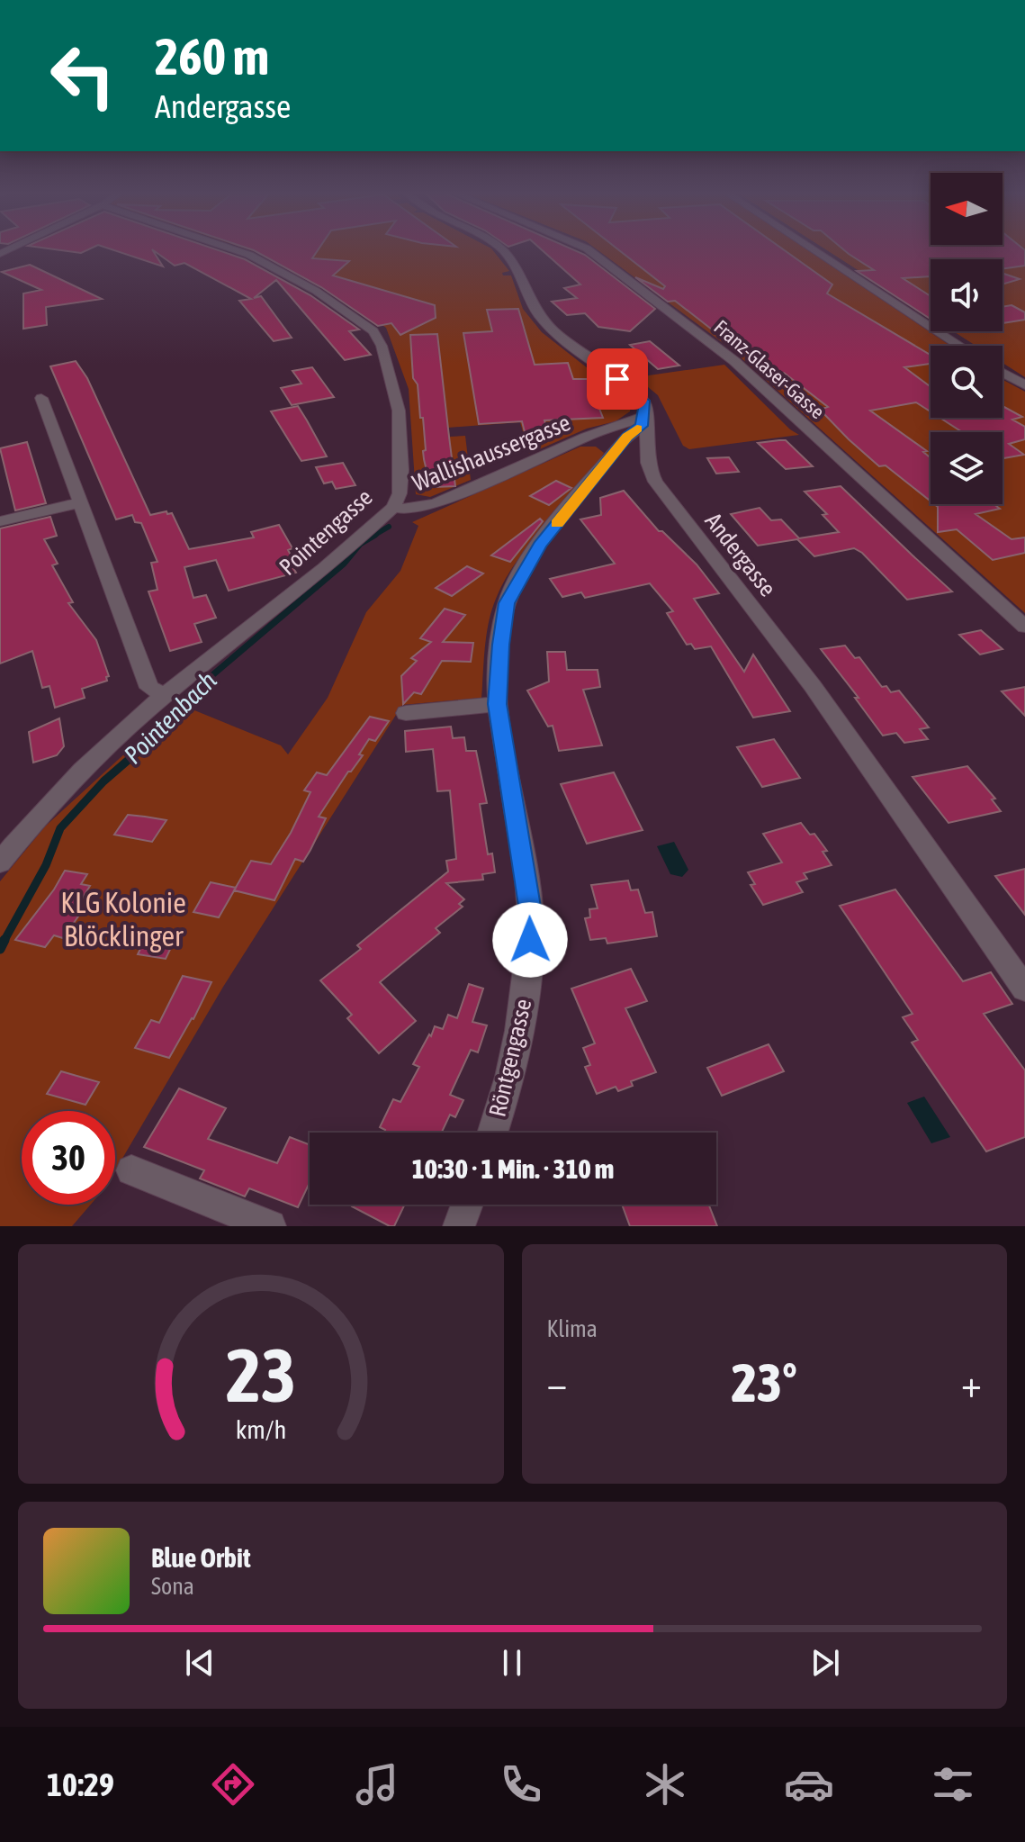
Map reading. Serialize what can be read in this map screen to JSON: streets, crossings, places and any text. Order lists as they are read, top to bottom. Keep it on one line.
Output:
{"streets":{"street":["Franz-Glaser-Gasse","Wallishaussergasse","Pointengasse","Andergasse","Röntgengasse"]},"crossings":[["Wallishaussergasse","Pointengasse"],["Wallishaussergasse","Andergasse"],["Wallishaussergasse","Röntgengasse"],["Andergasse","Röntgengasse"]],"water":["Pointenbach"],"parks":["KLG Kolonie Blöcklinger"],"north":"left","page":{"turn":["260 m","Andergasse"],"limit":"30","trip":"10:30 · 1 Min. · 310 m","tile":"Klima","heat":["−","23°","+"],"song":["Blue Orbit","Sona"],"tabs":"10:29","gauge":["23","km/h"]}}
